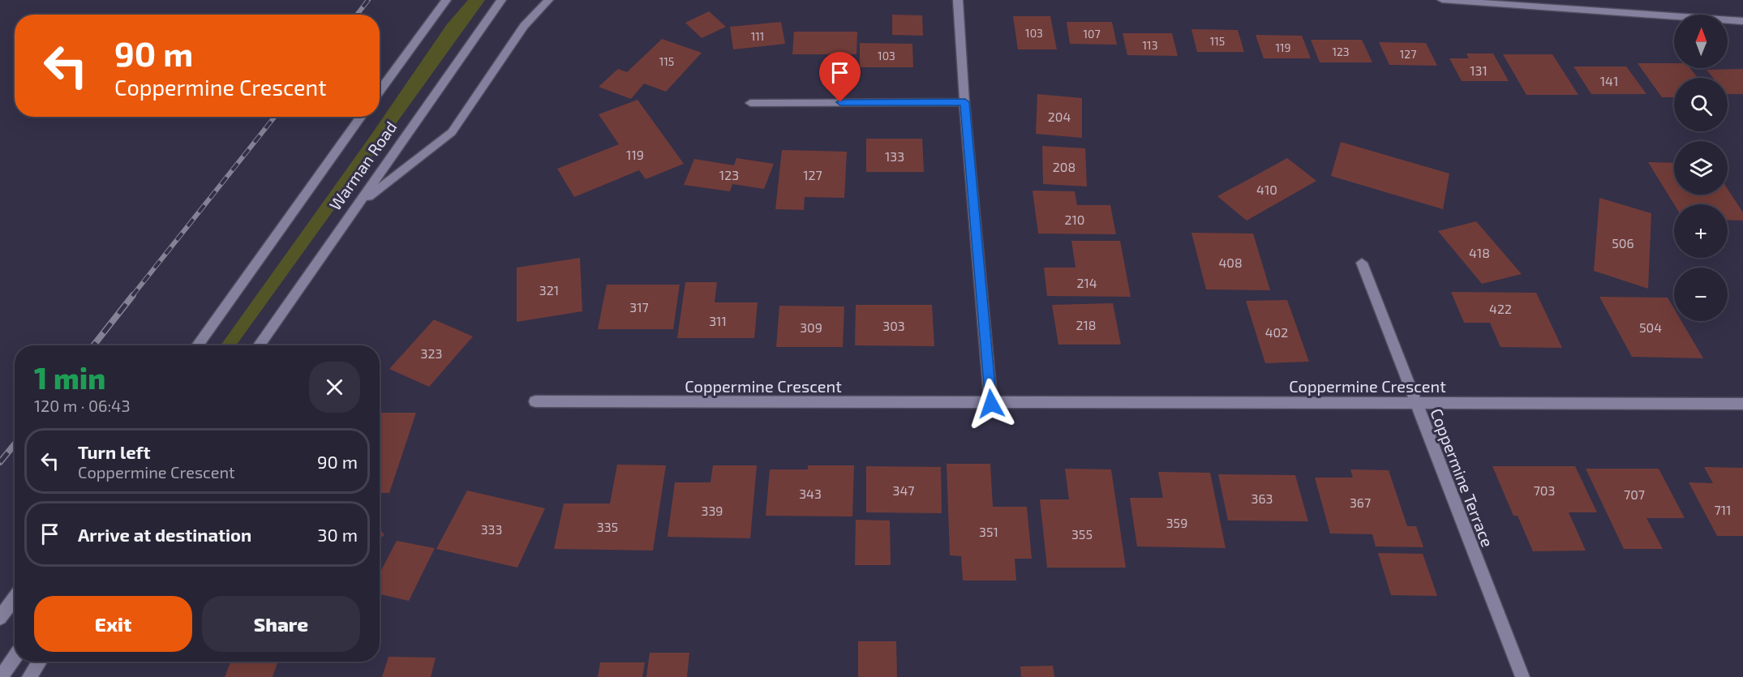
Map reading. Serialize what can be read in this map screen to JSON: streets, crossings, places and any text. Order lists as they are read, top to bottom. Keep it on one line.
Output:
{"streets":{"street":["Warman Road","Coppermine Crescent","Coppermine Terrace"]},"crossings":[["Coppermine Crescent","Coppermine Terrace"]],"house_numbers":["103","107","111","115","113","119","123","127","103","115","131","141","204","119","133","208","123","127","410","210","506","418","408","214","321","317","422","311","218","303","309","504","402","323","347","703","343","707","363","367","711","339","359","335","333","351","355"],"north":"top","page":{"map_buttons":["+","−"],"turn":["90 m","Coppermine Crescent"],"heading":["1 min","120 m · 06:43"],"list":[{"name":"Turn left","note":"Coppermine Crescent","value":"90 m"},{"name":"Arrive at destination","value":"30 m"}],"buttons":["Exit","Share"]}}
